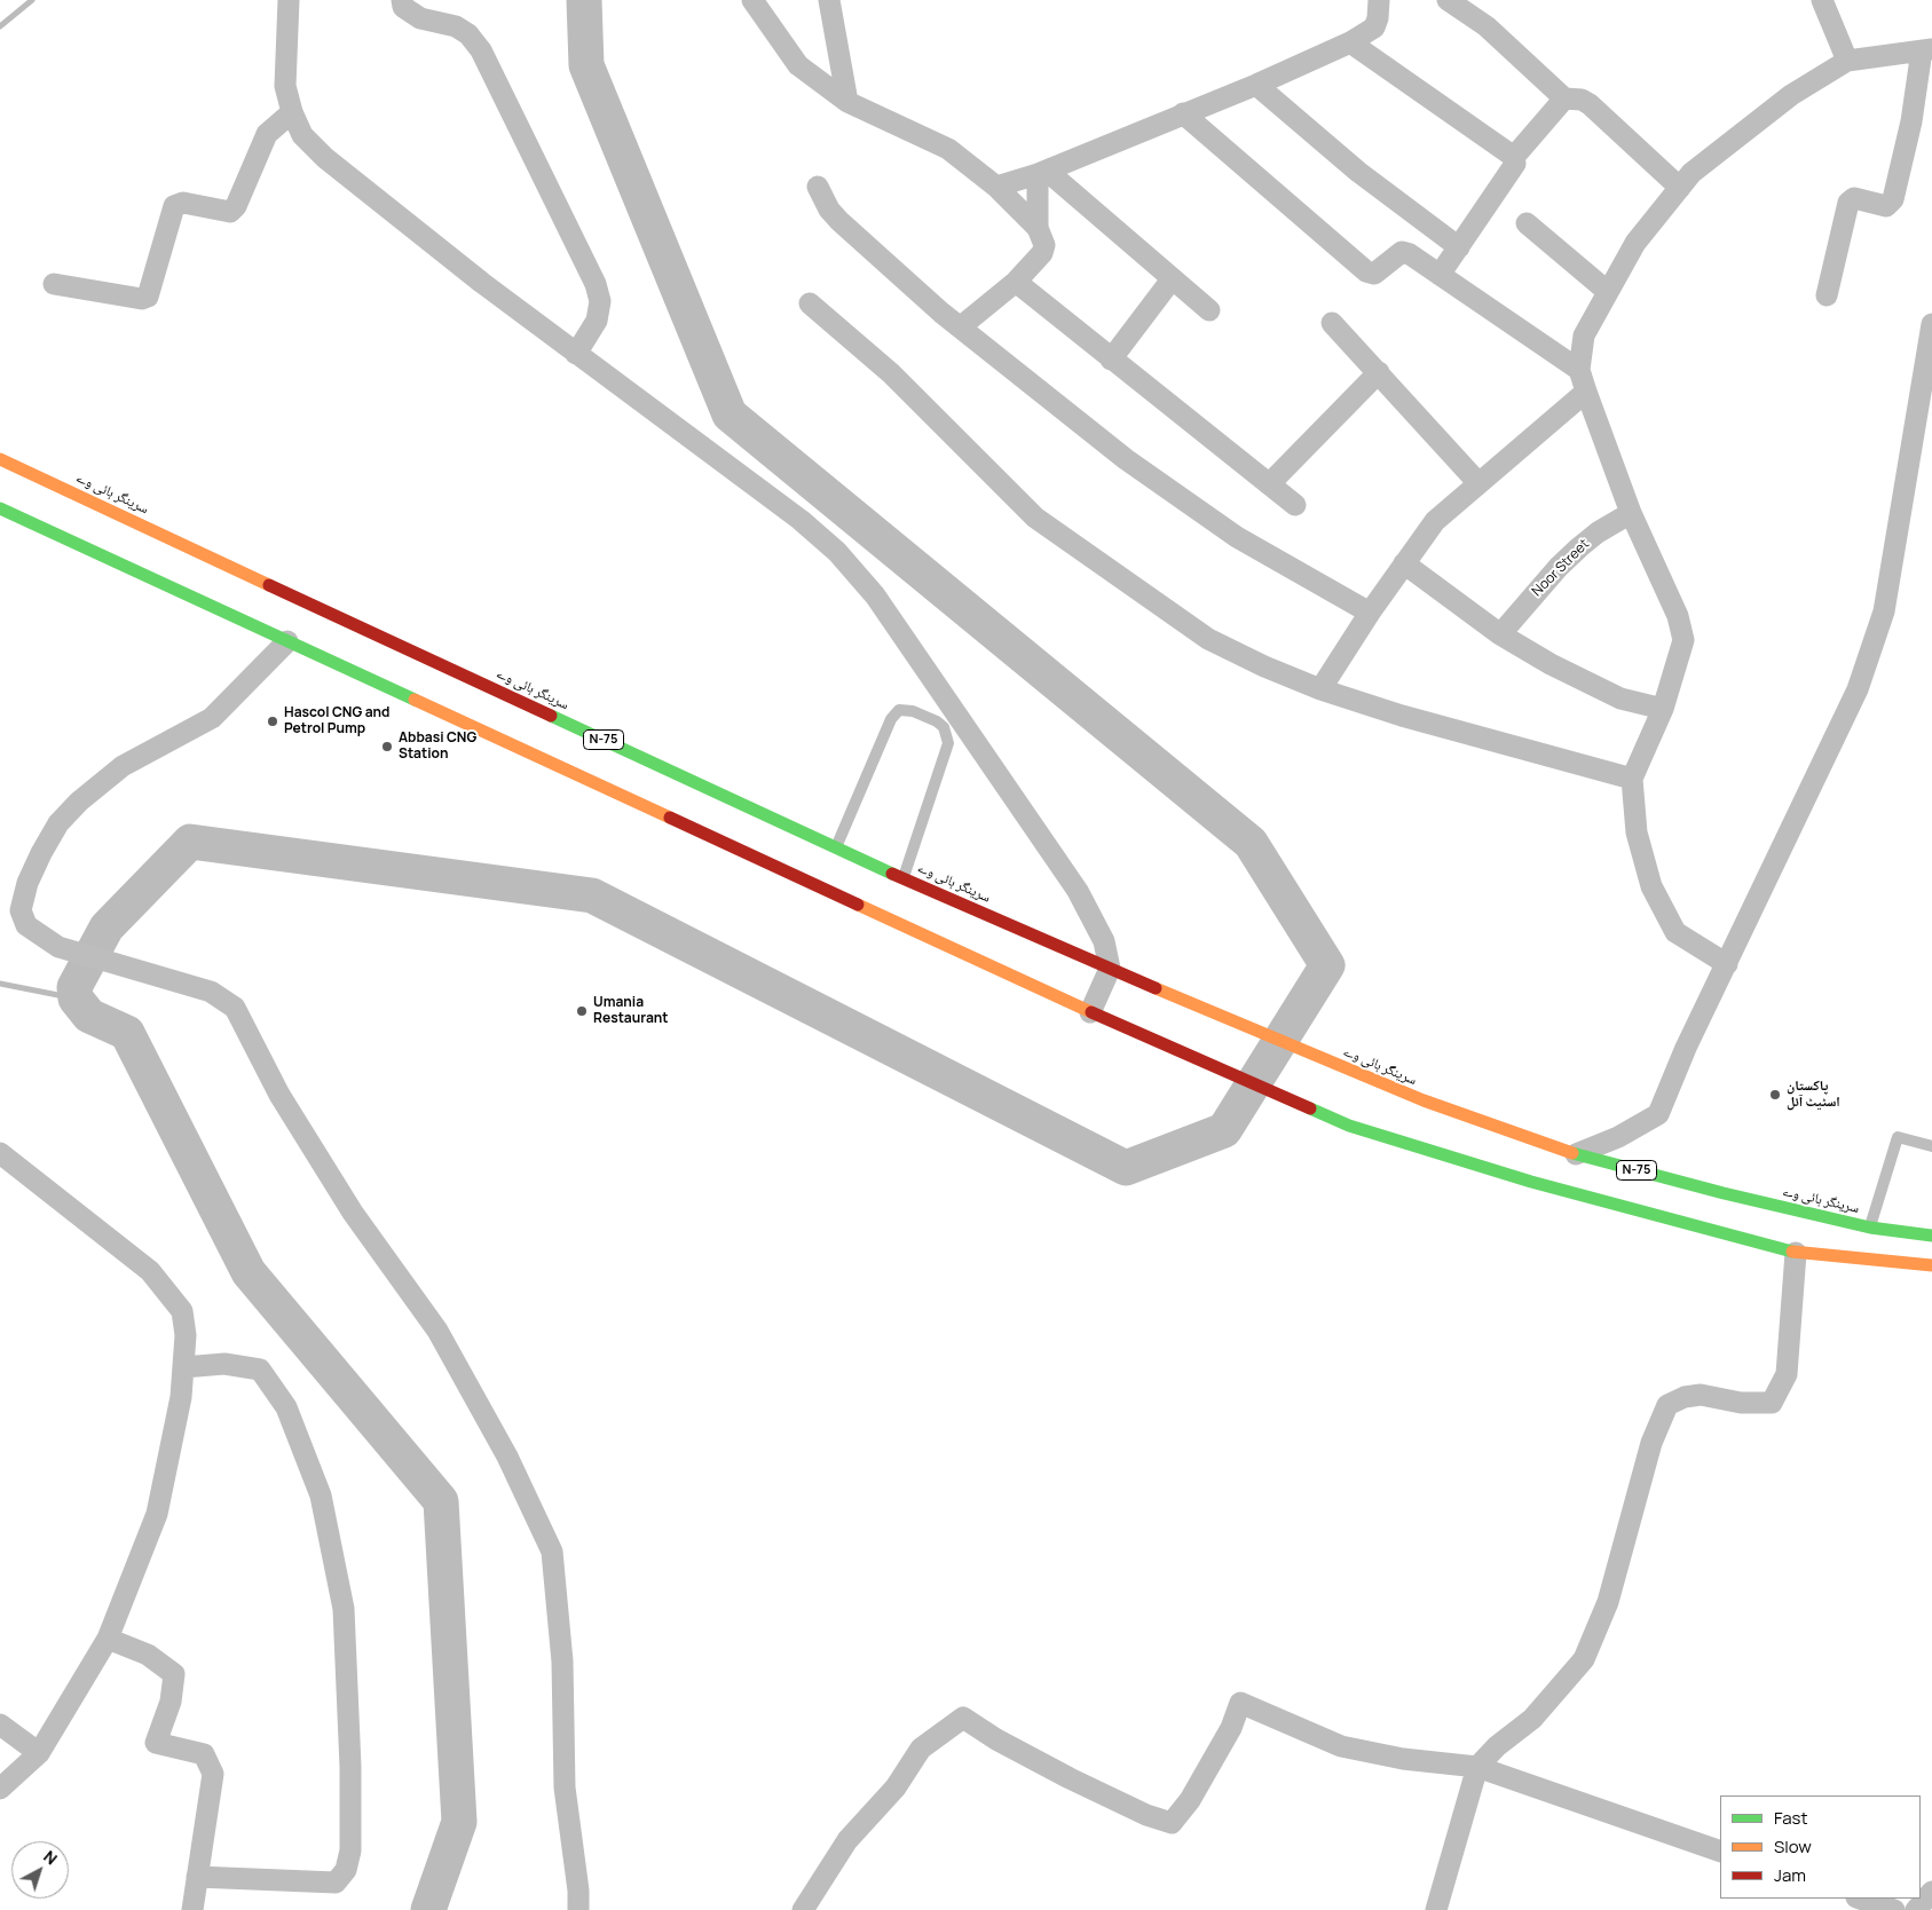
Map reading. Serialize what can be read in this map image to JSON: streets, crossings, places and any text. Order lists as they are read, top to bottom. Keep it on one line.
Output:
{"streets":{"highway":["سرینگر ہائی وے","N-75"],"street":["Noor Street"]},"places":["Hascol CNG and Petrol Pump","Abbasi CNG Station","Umania Restaurant","پاکستان اسٹیٹ آئل"],"legend":["Fast","Slow","Jam"],"north":"top right"}
